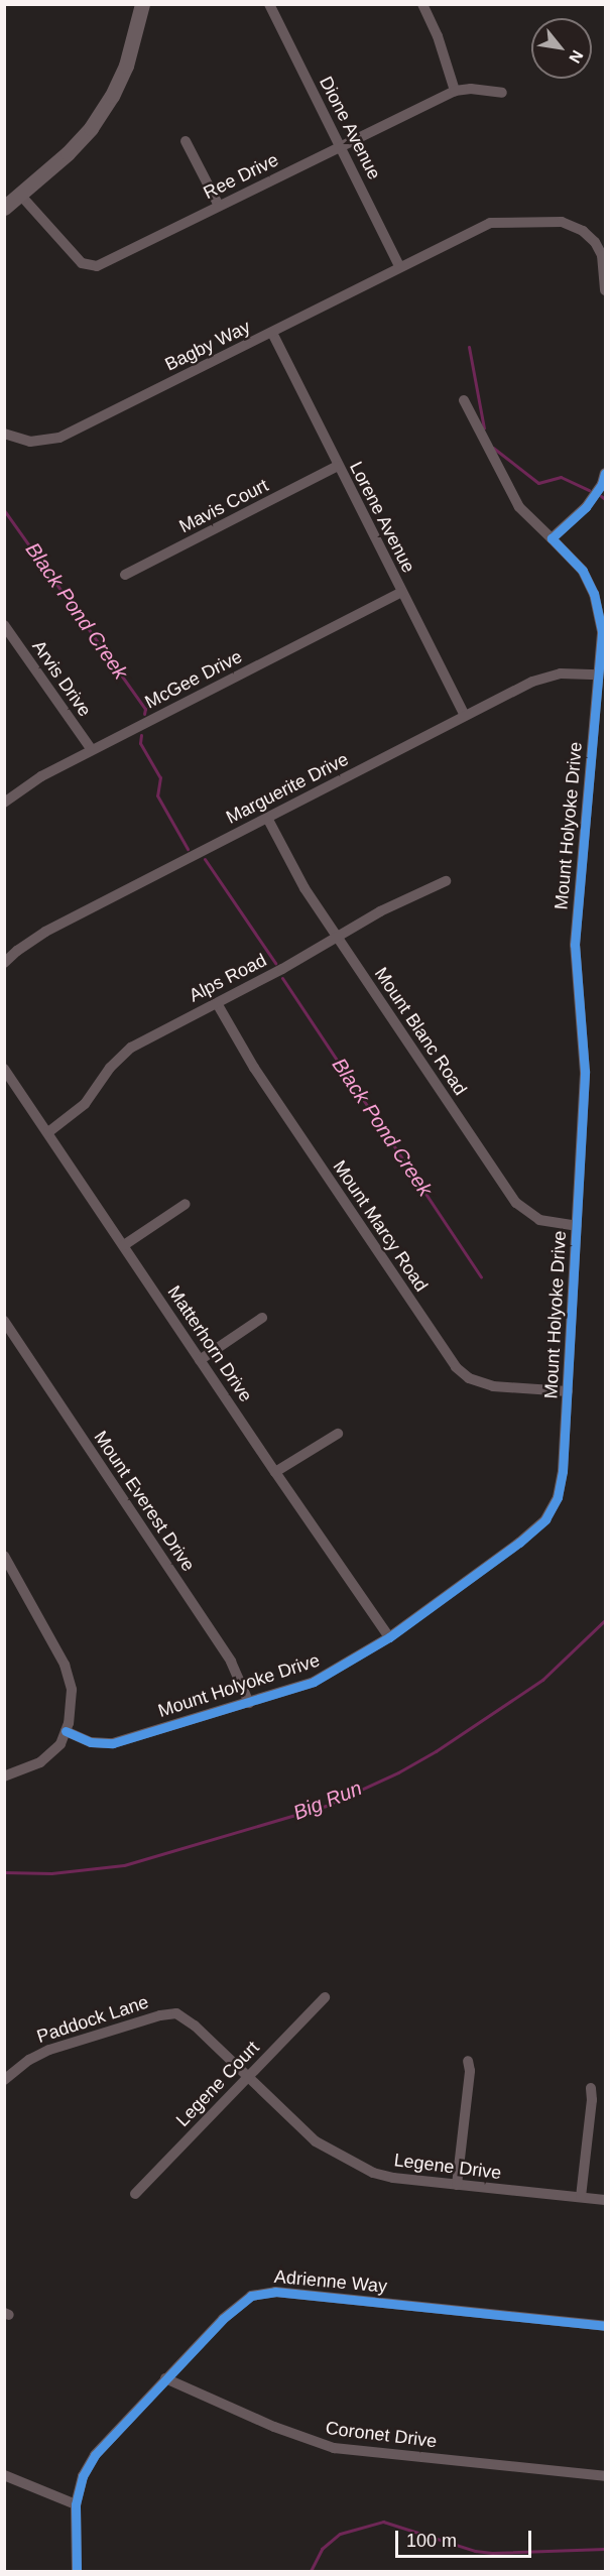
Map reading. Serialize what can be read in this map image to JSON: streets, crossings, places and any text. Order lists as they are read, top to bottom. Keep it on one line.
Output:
{"streets":{"street":["Dione Avenue","Ree Drive","Bagby Way","Mavis Court","Lorene Avenue","Arvis Drive","McGee Drive","Marguerite Drive","Mount Holyoke Drive","Alps Road","Mount Blanc Road","Mount Marcy Road","Matterhorn Drive","Mount Everest Drive","Paddock Lane","Legene Court","Legene Drive","Adrienne Way","Coronet Drive"]},"crossings":[["Dione Avenue","Ree Drive"],["Dione Avenue","Bagby Way"],["Bagby Way","Lorene Avenue"],["Mavis Court","Lorene Avenue"],["Lorene Avenue","McGee Drive"],["Lorene Avenue","Marguerite Drive"],["Arvis Drive","McGee Drive"],["Marguerite Drive","Mount Holyoke Drive"],["Marguerite Drive","Mount Blanc Road"],["Mount Holyoke Drive","Mount Blanc Road"],["Mount Holyoke Drive","Mount Marcy Road"],["Mount Holyoke Drive","Matterhorn Drive"],["Mount Holyoke Drive","Mount Everest Drive"],["Alps Road","Mount Blanc Road"],["Alps Road","Mount Marcy Road"],["Alps Road","Matterhorn Drive"],["Paddock Lane","Legene Court"],["Paddock Lane","Legene Drive"],["Legene Court","Legene Drive"],["Adrienne Way","Coronet Drive"]],"water":["Black Pond Creek","Big Run"],"scale_bar":"100 m","north":"bottom right"}
